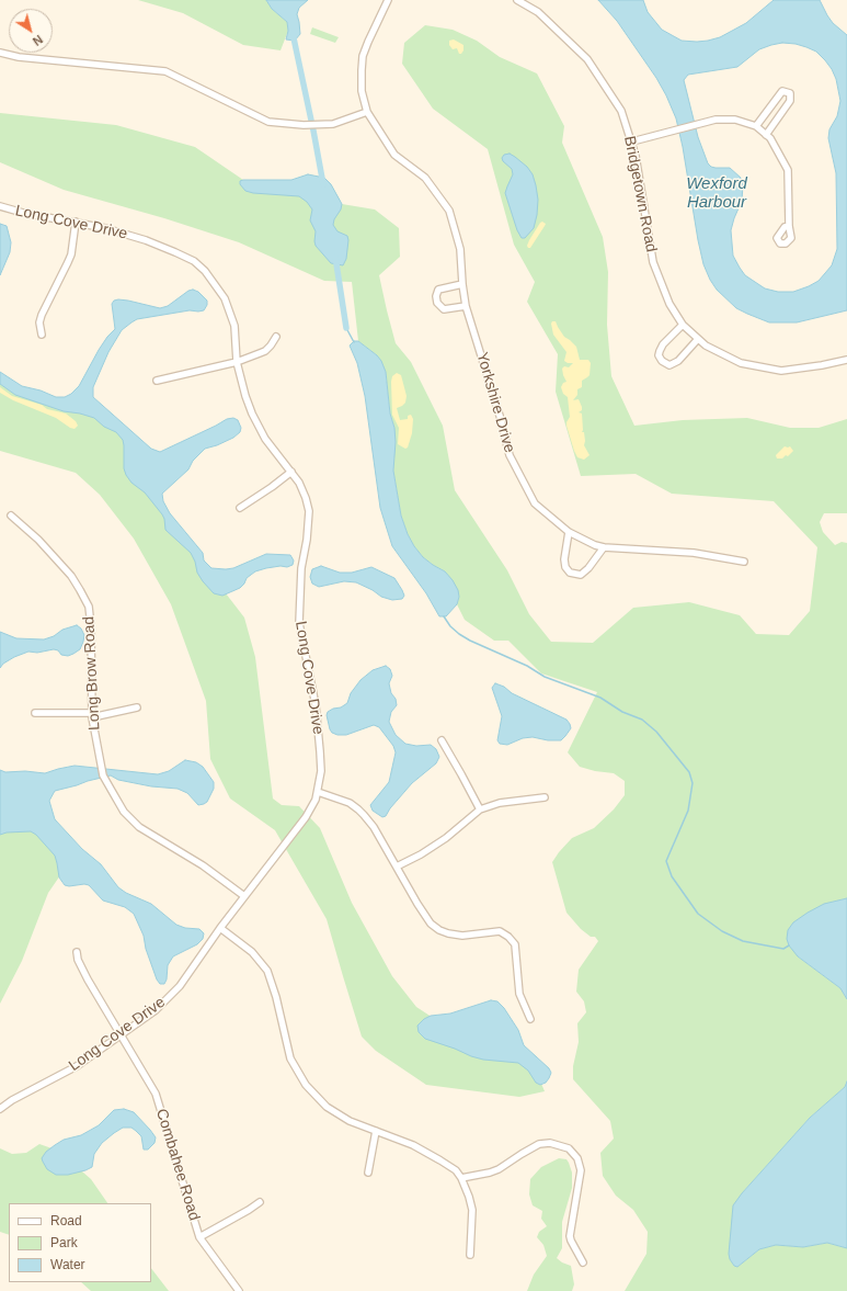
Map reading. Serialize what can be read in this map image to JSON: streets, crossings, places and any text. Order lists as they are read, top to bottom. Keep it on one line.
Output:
{"streets":{"street":["Bridgetown Road","Long Cove Drive","Yorkshire Drive","Long Brow Road","Combahee Road"]},"crossings":[["Long Cove Drive","Long Brow Road"],["Long Cove Drive","Combahee Road"]],"water":["Wexford Harbour"],"legend":["Road","Park","Water"],"north":"bottom right"}
